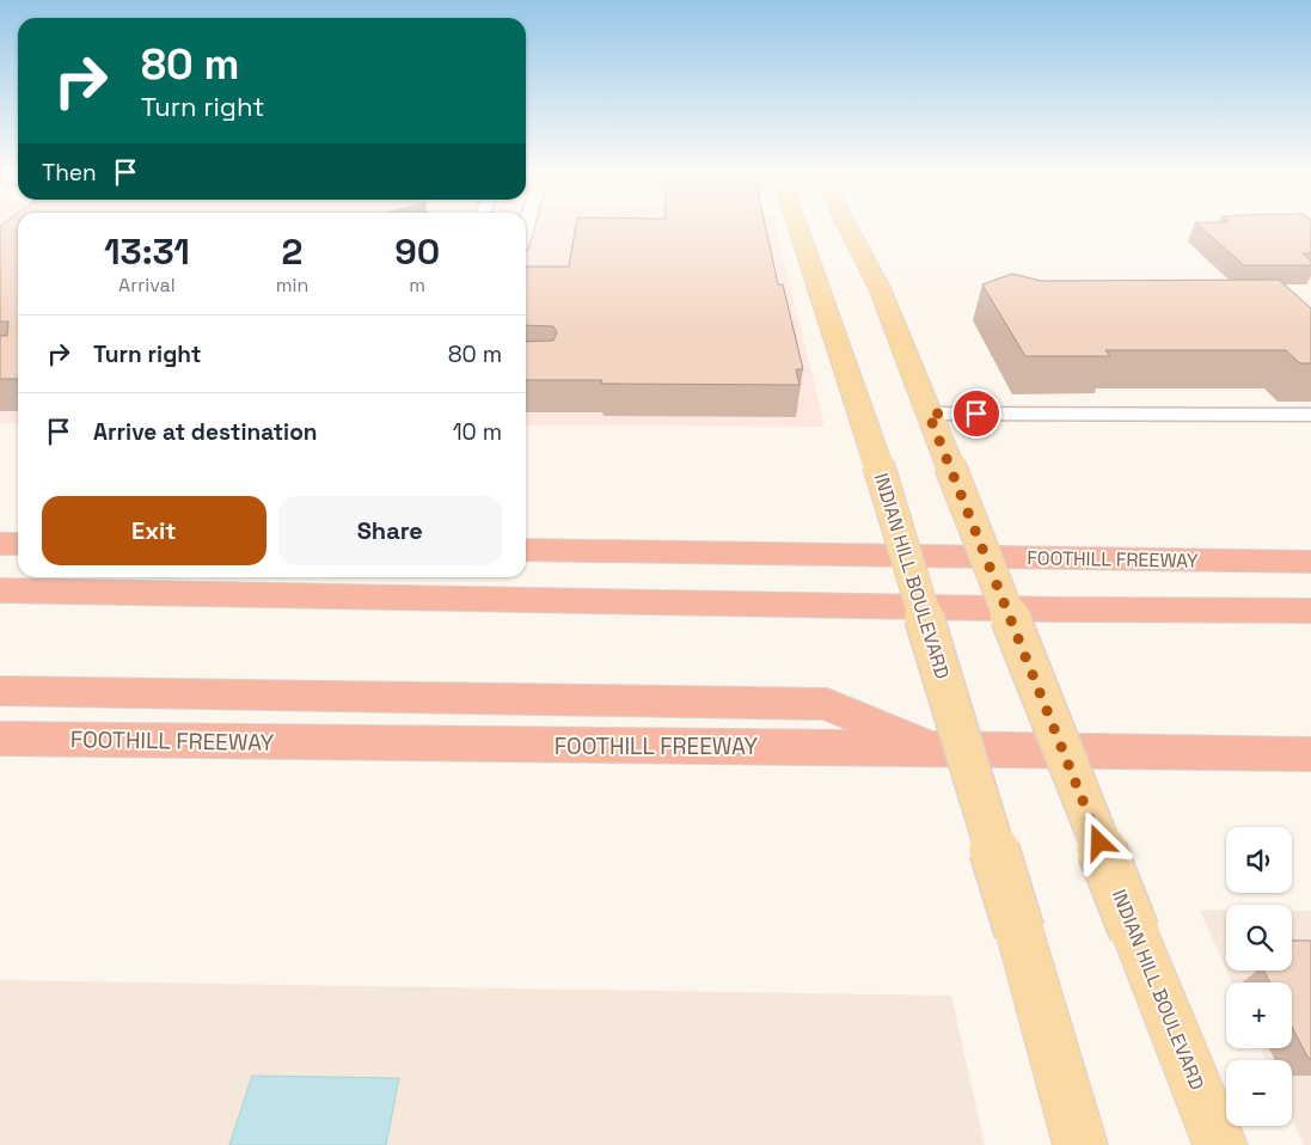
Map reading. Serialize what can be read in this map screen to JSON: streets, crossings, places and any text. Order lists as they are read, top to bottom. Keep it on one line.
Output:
{"streets":{"highway":["FOOTHILL FREEWAY"],"main road":["INDIAN HILL BOULEVARD"]},"page":{"turn":["80 m","Turn right"],"then":"Then","eta":["13:31","Arrival","2","min","90","m"],"list":[{"name":"Turn right","value":"80 m"},{"name":"Arrive at destination","value":"10 m"}],"buttons":["Exit","Share"],"map_buttons":["+","−"]}}
